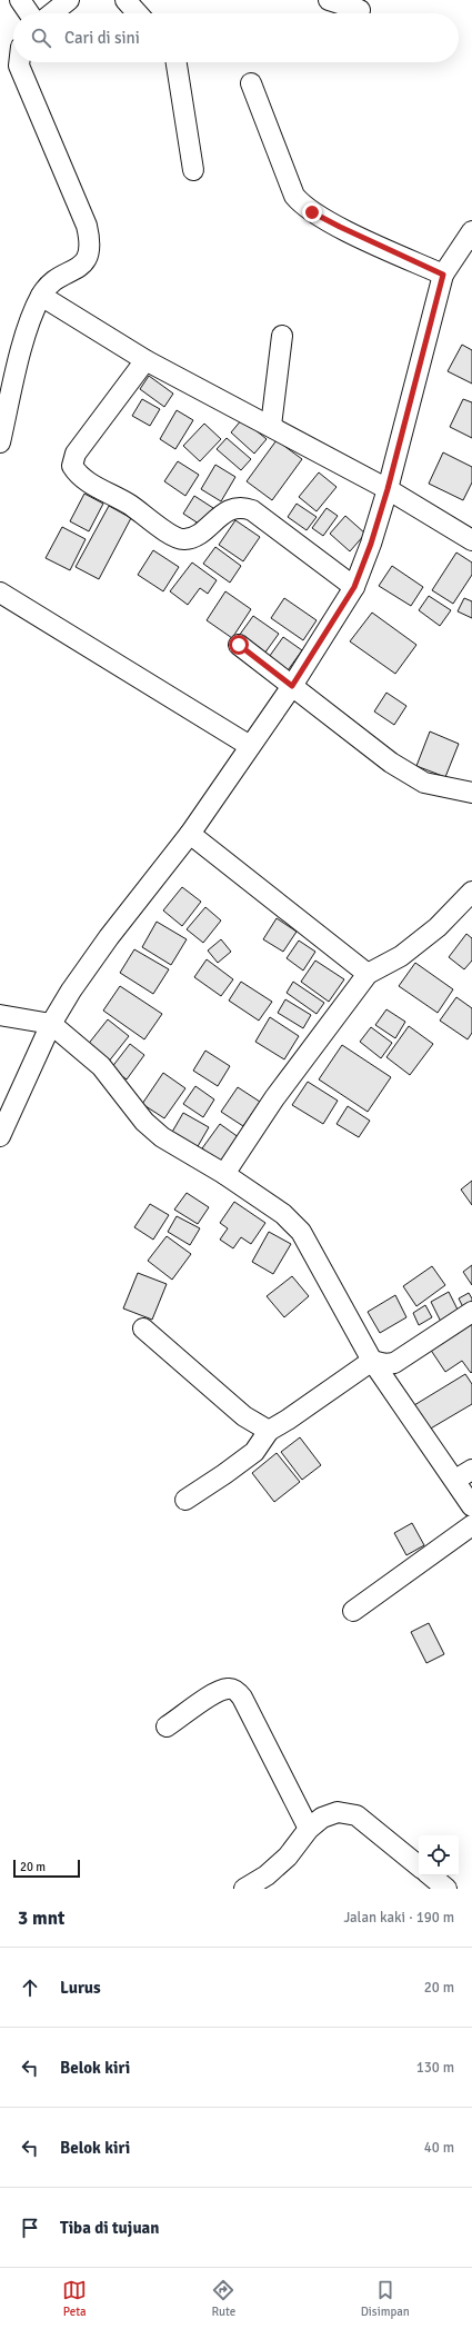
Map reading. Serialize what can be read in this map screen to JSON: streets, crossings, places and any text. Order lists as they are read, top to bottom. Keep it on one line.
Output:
{"scale_bar":"20 m","page":{"search":"Cari di sini","scale":"20 m","heading":["3 mnt","Jalan kaki · 190 m"],"list":[["Lurus","20 m"],["Belok kiri","130 m"],["Belok kiri","40 m"],"Tiba di tujuan"],"nav":["Peta","Rute","Disimpan"]}}
